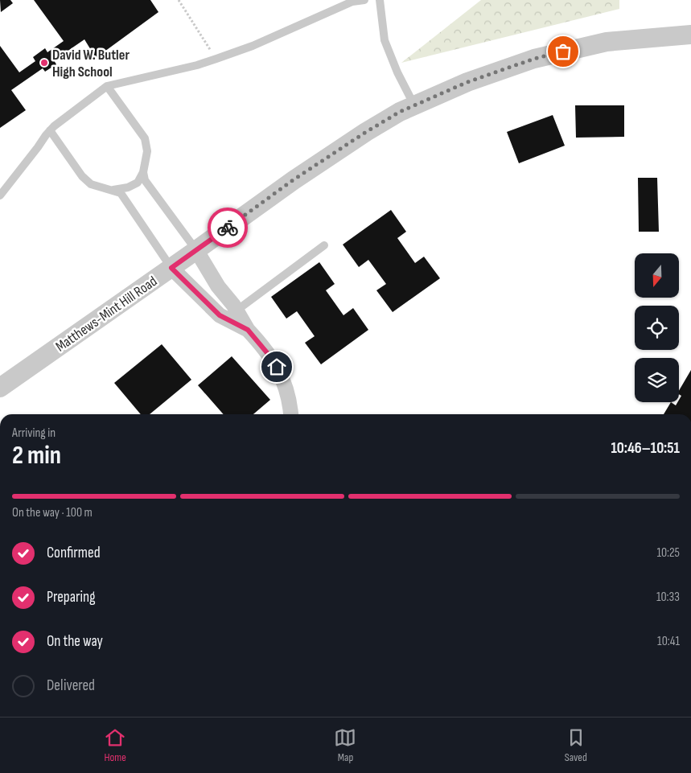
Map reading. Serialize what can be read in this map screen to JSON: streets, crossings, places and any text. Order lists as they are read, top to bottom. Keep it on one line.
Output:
{"streets":{"street":["Matthews-Mint Hill Road"]},"places":["David W. Butler High School"],"north":"bottom","page":{"heading":["2 min","Arriving in","10:46–10:51"],"bar":"On the way · 100 m","list":[["Confirmed","10:25"],["Preparing","10:33"],["On the way","10:41"],"Delivered"],"tabs":["Home","Map","Saved"]}}
